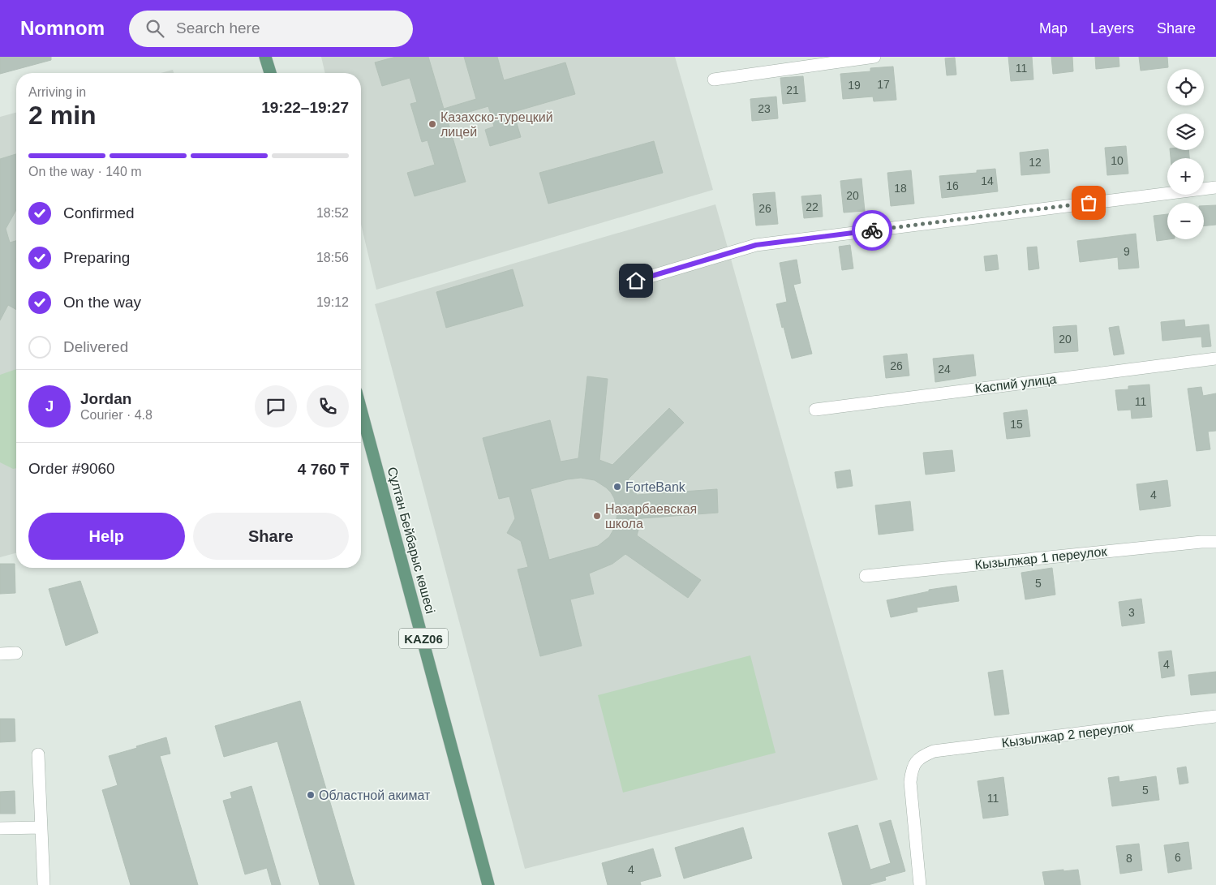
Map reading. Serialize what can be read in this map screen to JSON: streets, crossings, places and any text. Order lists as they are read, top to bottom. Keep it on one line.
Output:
{"streets":{"main road":["Сұлтан Бейбарыс көшесі","KAZ06"],"street":["Каспий улица","Кызылжар 1 переулок","Кызылжар 2 переулок"]},"places":["Казахско-турецкий лицей","ForteBank","Назарбаевская школа","Областной акимат"],"house_numbers":["11","17","19","21","23","10","12","14","16","18","20","22","26","9","20","26","24","11","15","4","5","3","4","5","11","6","8","4"],"page":{"header":"Nomnom","search":"Search here","nav":["Map","Layers","Share"],"map_buttons":["+","−"],"heading":["2 min","Arriving in","19:22–19:27"],"panel":["Jordan","Courier · 4.8","Order #9060","4 760 ₸"],"bar":"On the way · 140 m","list":[["Confirmed","18:52"],["Preparing","18:56"],["On the way","19:12"],"Delivered"],"round":"J","buttons":["Help","Share"]}}
